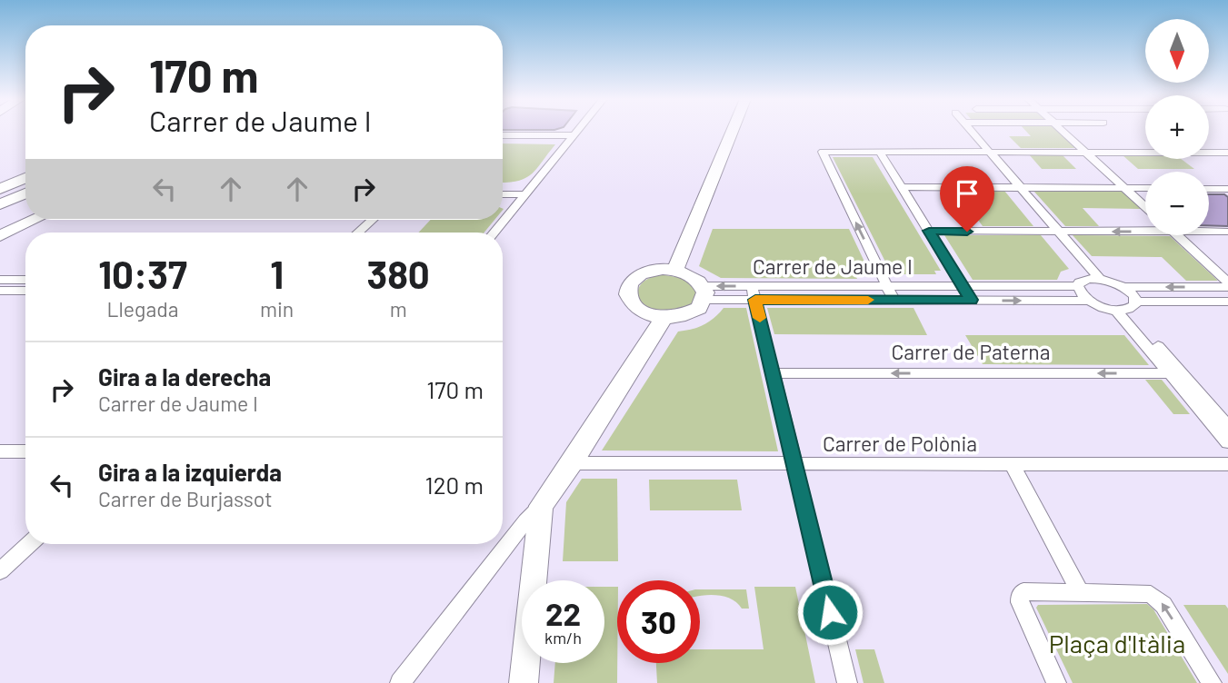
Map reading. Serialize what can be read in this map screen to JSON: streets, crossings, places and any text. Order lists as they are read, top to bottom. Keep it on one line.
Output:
{"streets":{"street":["Carrer de Jaume I","Carrer de Paterna","Carrer de Polònia"]},"parks":["Plaça d'Itàlia"],"north":"bottom","page":{"map_buttons":["+","−"],"turn":["170 m","Carrer de Jaume I"],"eta":["10:37","Llegada","1","min","380","m"],"list":[{"name":"Gira a la derecha","note":"Carrer de Jaume I","value":"170 m"},{"name":"Gira a la izquierda","note":"Carrer de Burjassot","value":"120 m"}],"speed":"22 km/h","limit":"30"}}
